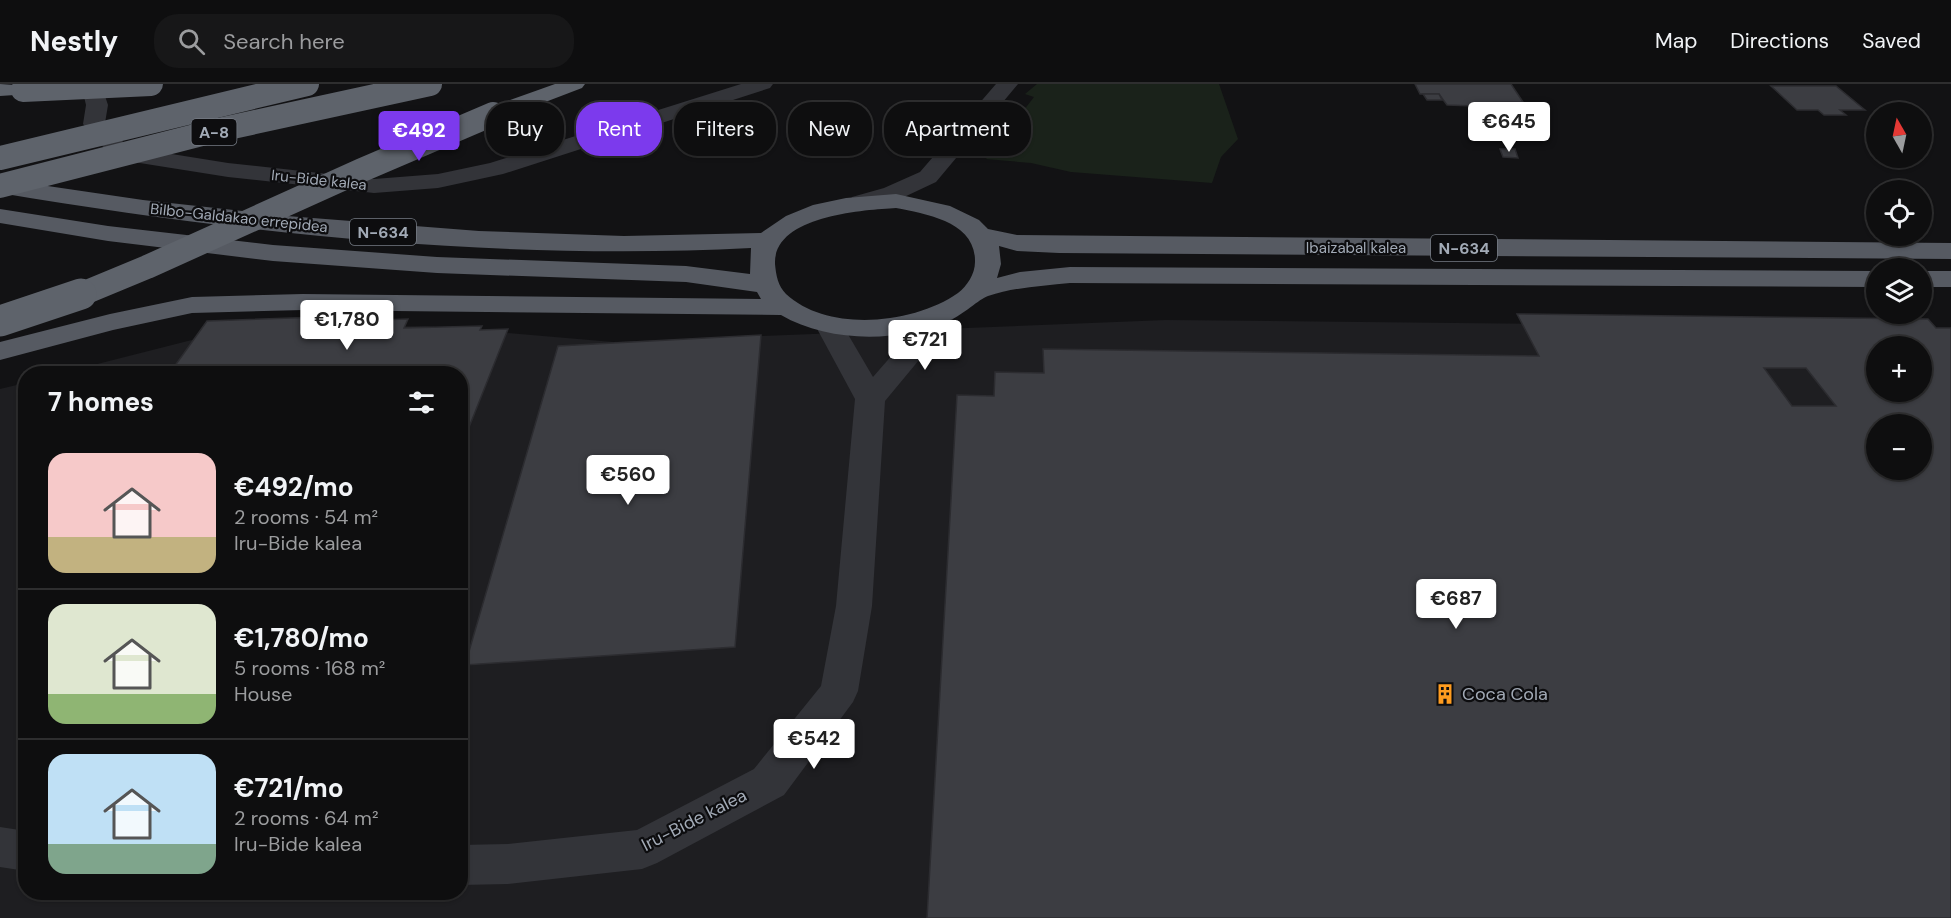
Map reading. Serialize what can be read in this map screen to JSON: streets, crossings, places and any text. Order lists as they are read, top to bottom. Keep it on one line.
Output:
{"streets":{"highway":["A-8","Bilbo-Galdakao errepidea","N-634","Ibaizabal kalea"],"street":["Iru-Bide kalea"]},"crossings":[["A-8","Bilbo-Galdakao errepidea"],["Bilbo-Galdakao errepidea","Ibaizabal kalea"]],"places":{"building":["Coca Cola"]},"north":"top","page":{"header":"Nestly","search":"Search here","nav":["Map","Directions","Saved"],"map_buttons":["+","−"],"price":["€645","€492","€1,780","€721","€560","€687","€542"],"chip":["Buy","Rent","Filters","New","Apartment"],"heading":"7 homes","list":[{"name":"€492/mo","note":"2 rooms · 54 m² · Iru-Bide kalea"},{"name":"€1,780/mo","note":"5 rooms · 168 m² · House"},{"name":"€721/mo","note":"2 rooms · 64 m² · Iru-Bide kalea"}]}}
